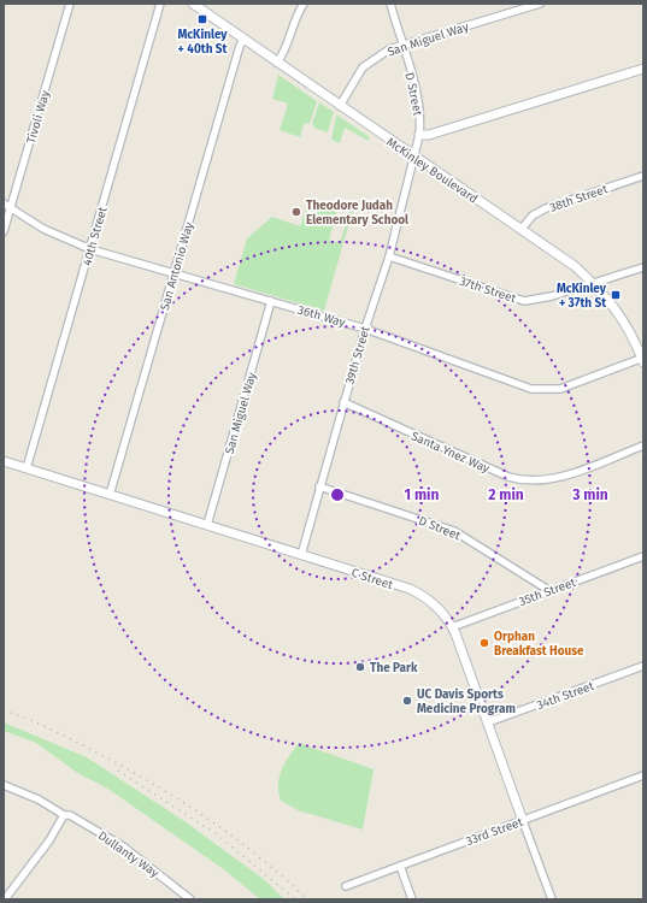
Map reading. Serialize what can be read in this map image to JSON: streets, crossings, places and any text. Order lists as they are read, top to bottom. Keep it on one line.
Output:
{"streets":{"street":["San Miguel Way","D Street","Tivoli Way","McKinley Boulevard","38th Street","40th Street","San Antonio Way","37th Street","36th Way","39th Street","Santa Ynez Way","C Street","35th Street","34th Street","33rd Street","Dullanty Way"]},"crossings":[["San Miguel Way","D Street"],["San Miguel Way","McKinley Boulevard"],["San Miguel Way","36th Way"],["San Miguel Way","C Street"],["D Street","McKinley Boulevard"],["D Street","39th Street"],["D Street","35th Street"],["Tivoli Way","36th Way"],["McKinley Boulevard","38th Street"],["McKinley Boulevard","San Antonio Way"],["McKinley Boulevard","37th Street"],["McKinley Boulevard","36th Way"],["McKinley Boulevard","39th Street"],["40th Street","36th Way"],["40th Street","C Street"],["San Antonio Way","36th Way"],["San Antonio Way","C Street"],["37th Street","39th Street"],["36th Way","39th Street"],["39th Street","Santa Ynez Way"],["39th Street","C Street"],["C Street","35th Street"],["C Street","34th Street"],["C Street","33rd Street"]],"places":{"transit":["McKinley + 40th St","McKinley + 37th St"],"other":["Theodore Judah Elementary School","Orphan Breakfast House","The Park","UC Davis Sports Medicine Program"]},"rings":["1 min","2 min","3 min"]}
